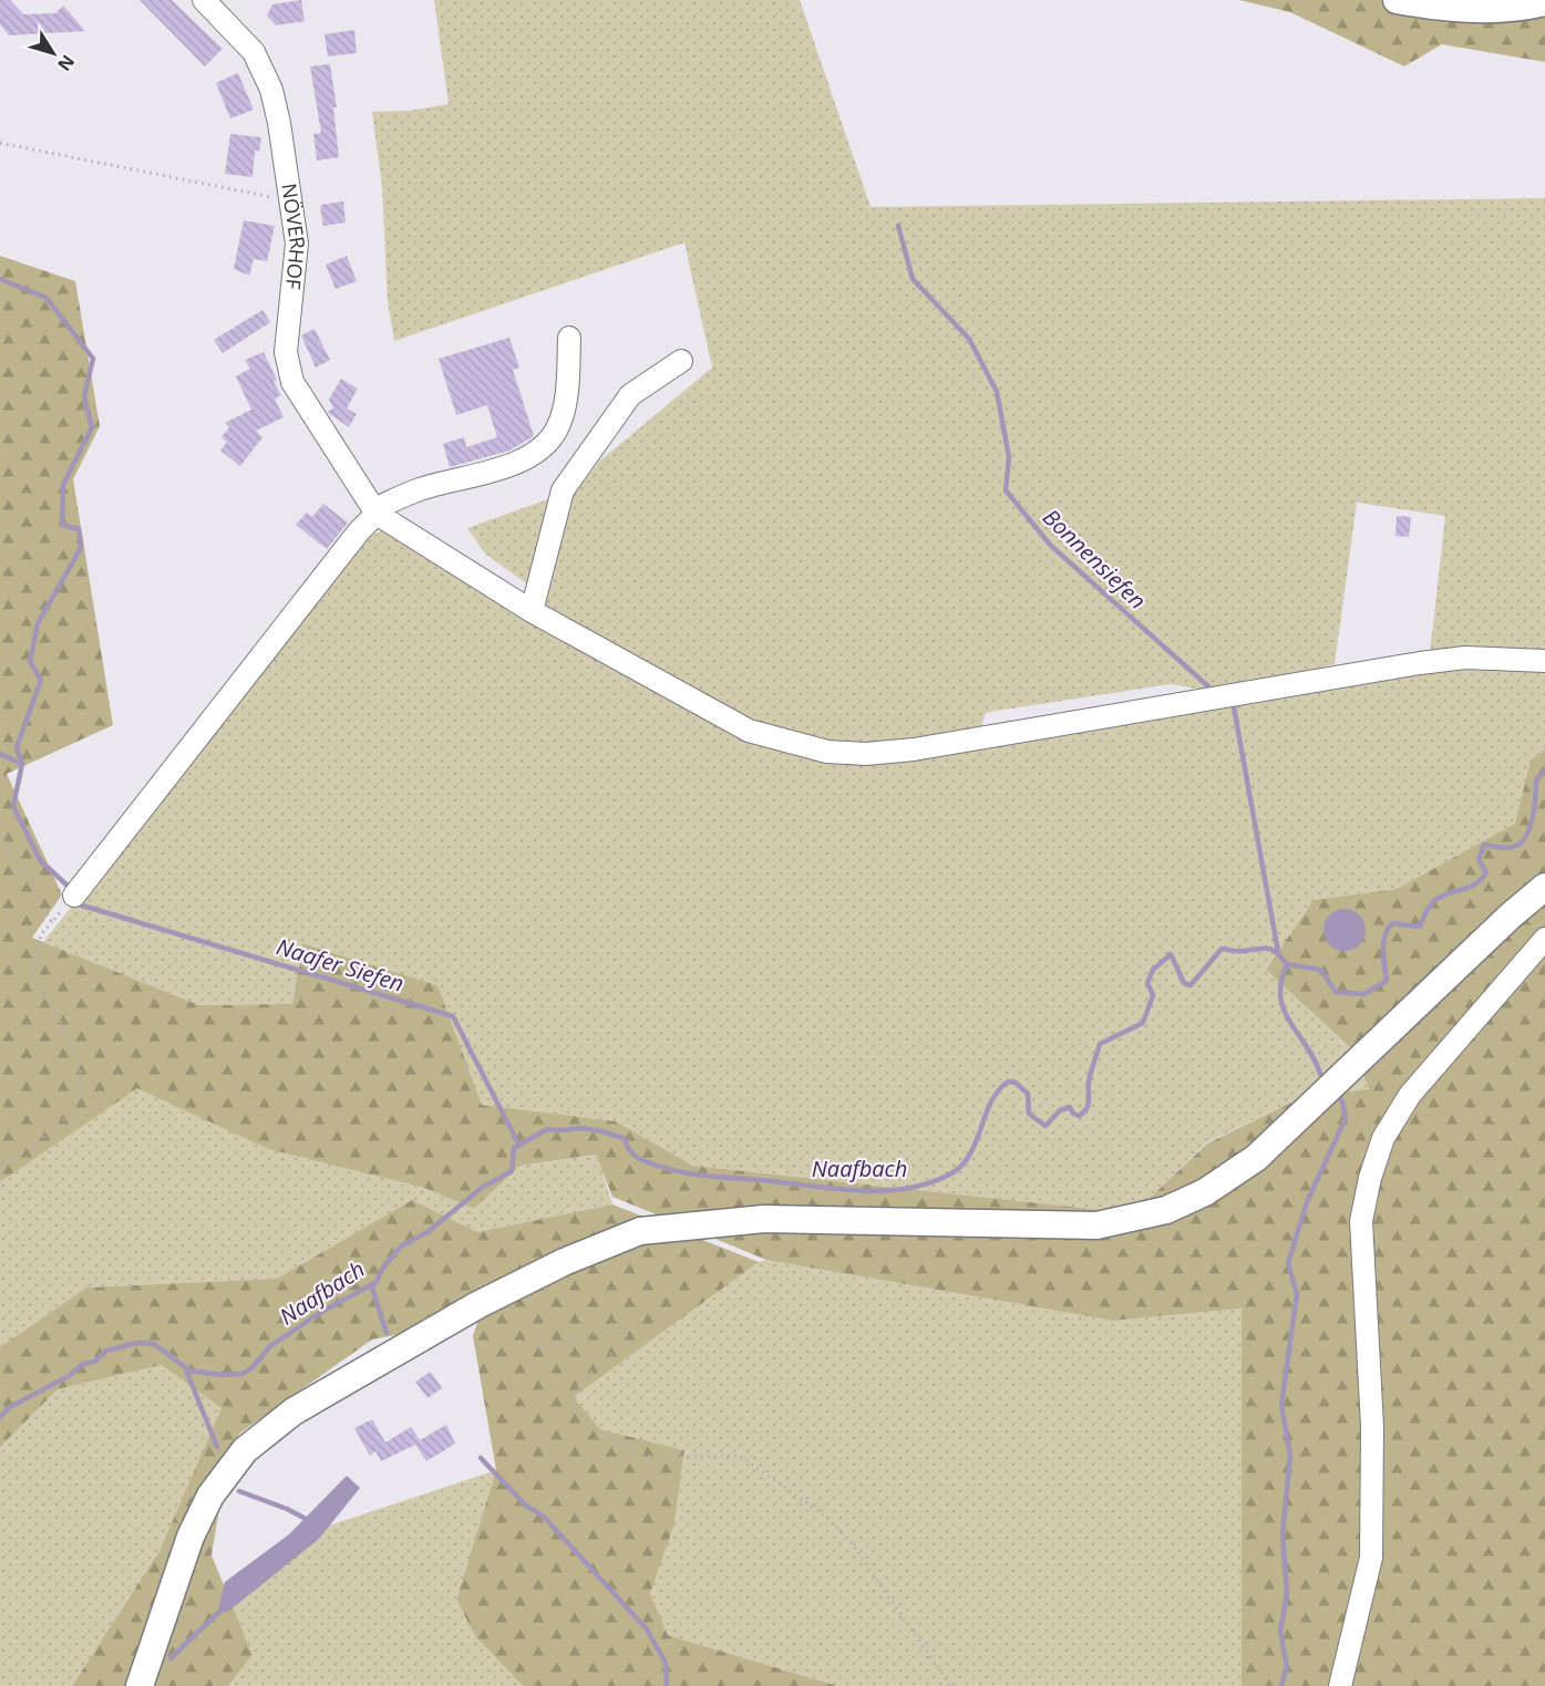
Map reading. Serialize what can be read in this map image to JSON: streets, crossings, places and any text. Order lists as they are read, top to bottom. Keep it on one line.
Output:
{"streets":{"street":["NÖVERHOF"]},"water":["Bonnensiefen","Naafer Siefen","Naafbach"],"north":"bottom right"}
